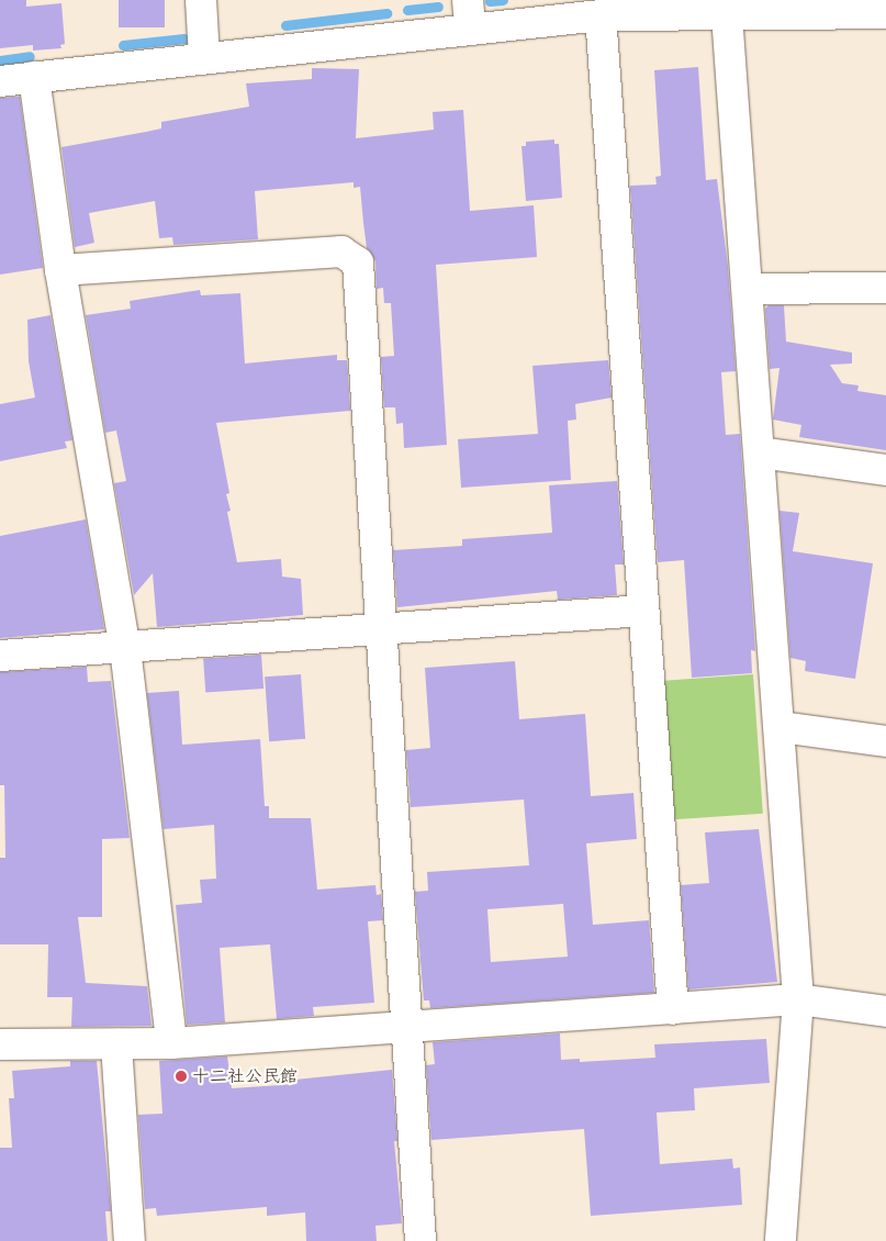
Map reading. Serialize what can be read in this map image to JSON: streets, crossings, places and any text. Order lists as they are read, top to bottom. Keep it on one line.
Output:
{"places":["十二社公民館"]}
